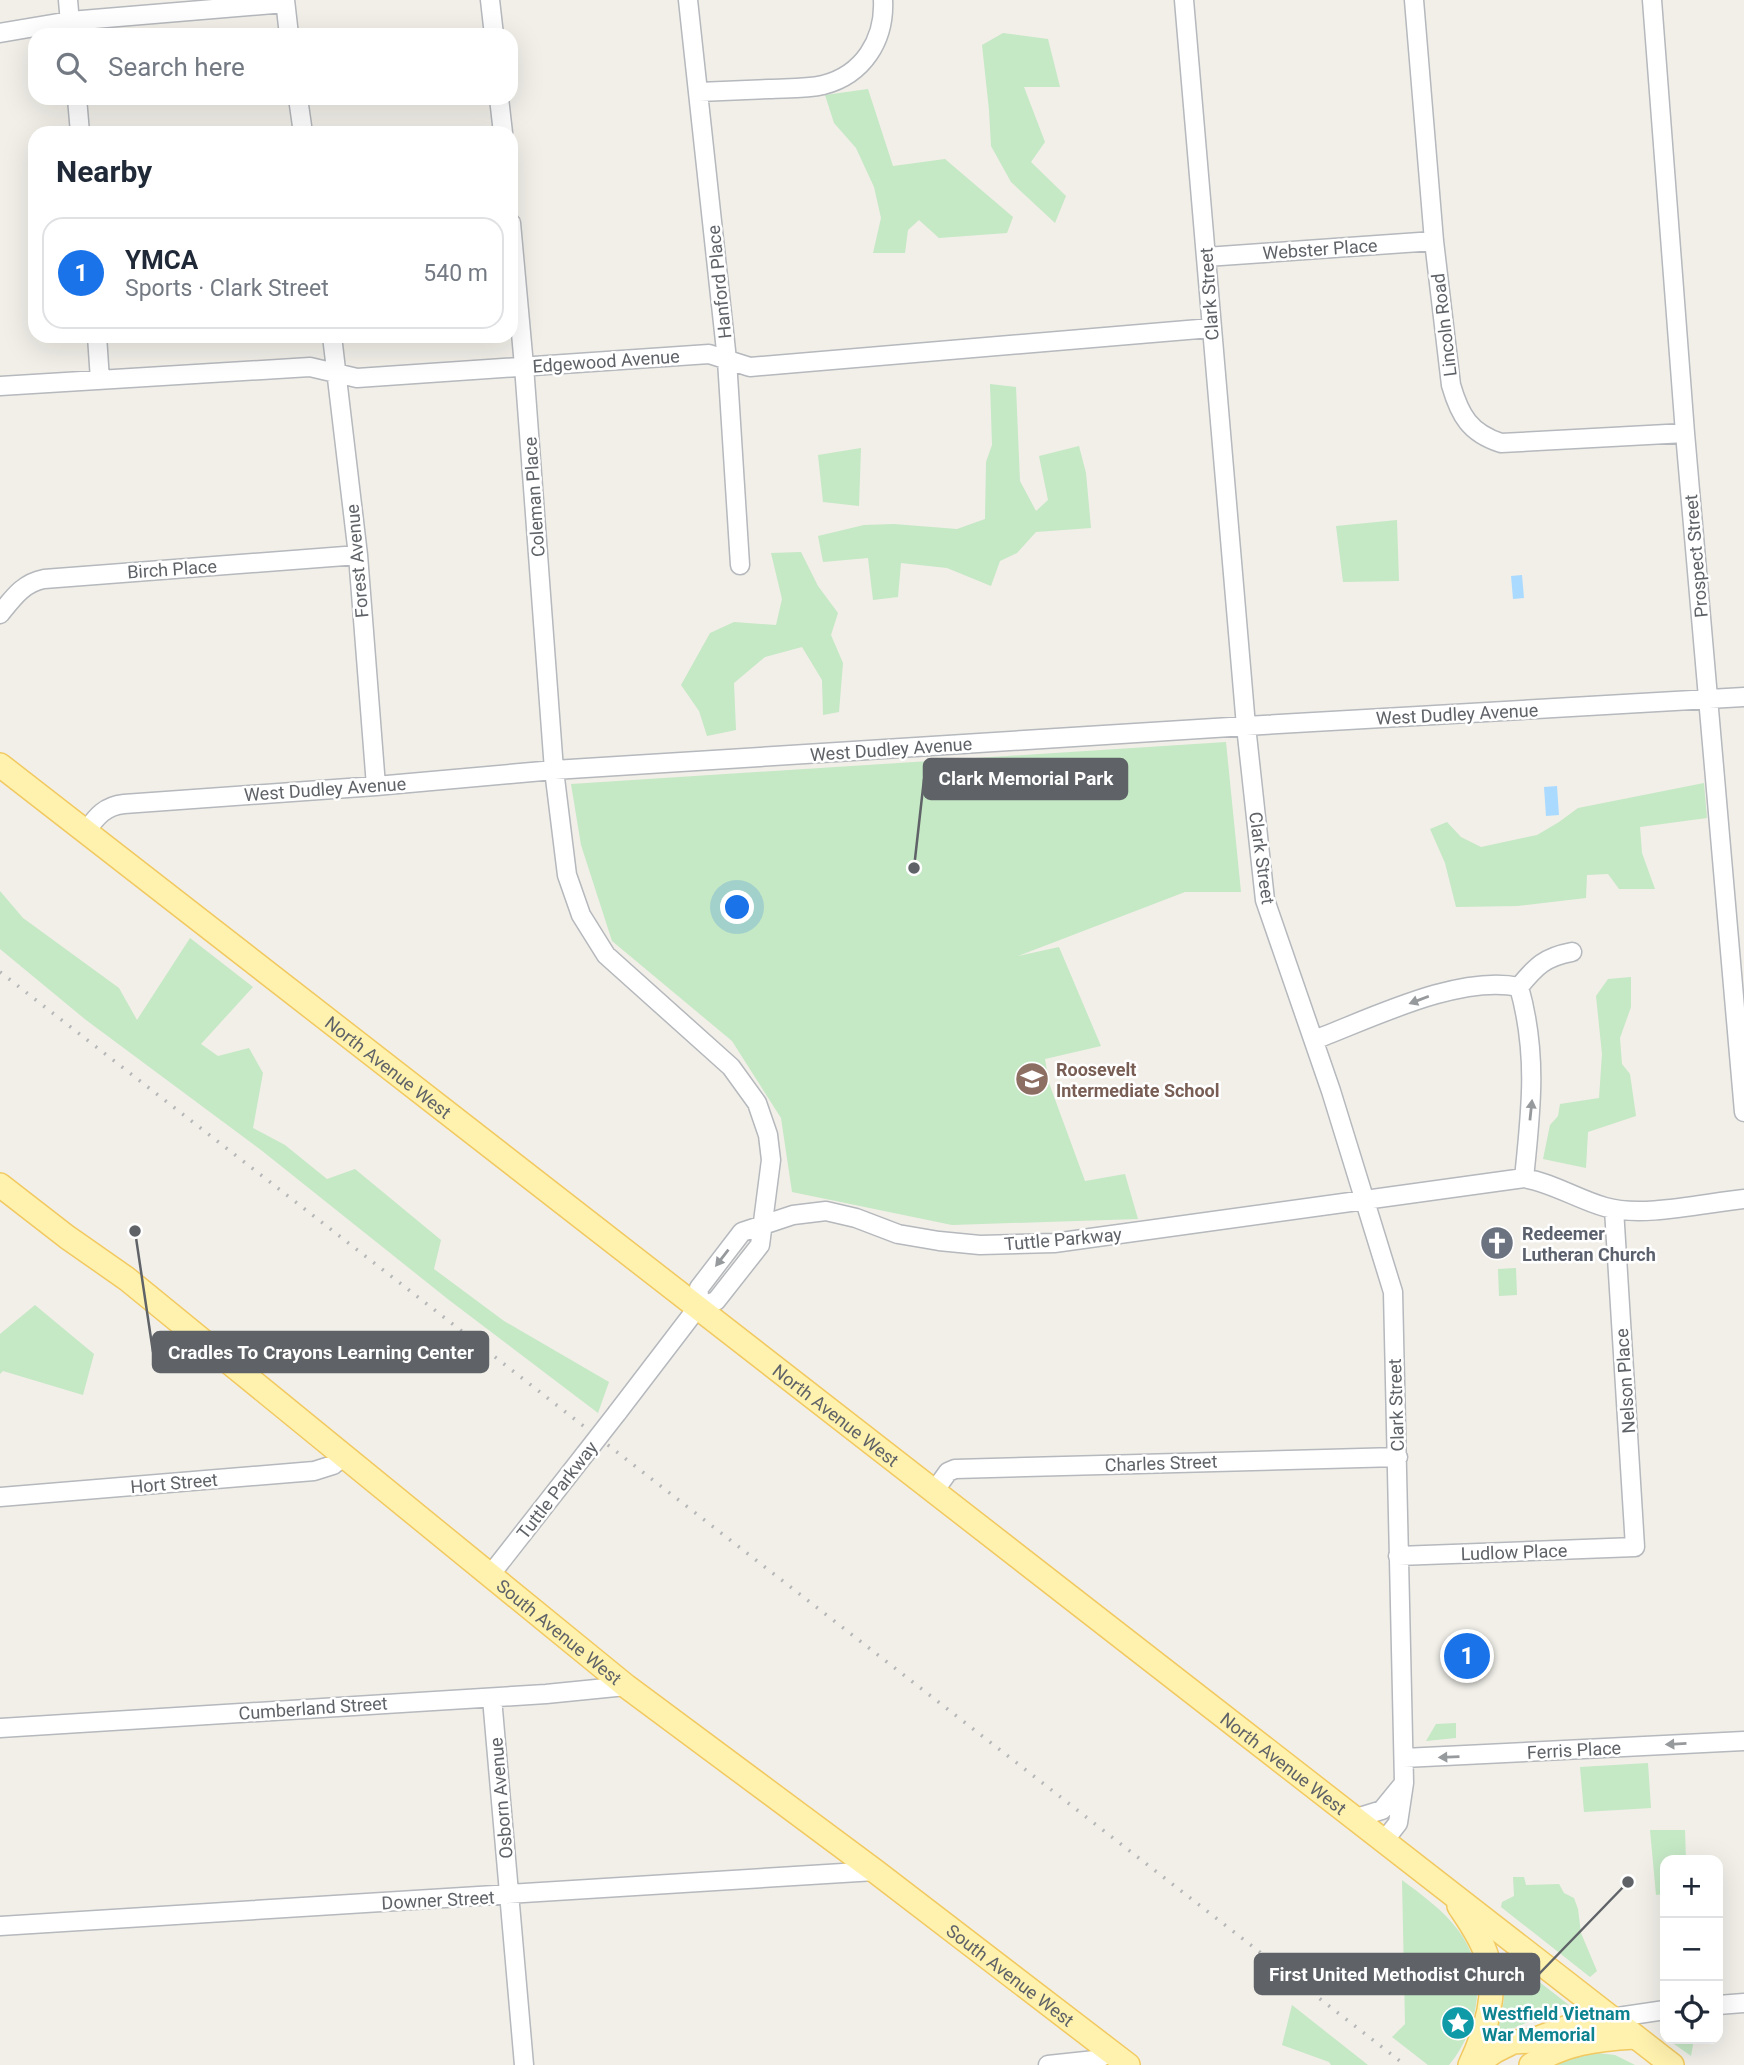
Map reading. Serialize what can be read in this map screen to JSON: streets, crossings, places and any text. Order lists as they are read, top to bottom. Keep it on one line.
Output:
{"streets":{"main road":["North Avenue West","South Avenue West"],"street":["Webster Place","Hanford Place","Clark Street","Lincoln Road","Edgewood Avenue","Coleman Place","Prospect Street","Forest Avenue","Birch Place","West Dudley Avenue","Tuttle Parkway","Nelson Place","Charles Street","Hort Street","Ludlow Place","Cumberland Street","Ferris Place","Osborn Avenue","Downer Street"]},"crossings":[["Webster Place","Clark Street"],["Webster Place","Lincoln Road"],["Hanford Place","Edgewood Avenue"],["Clark Street","Edgewood Avenue"],["Clark Street","West Dudley Avenue"],["Clark Street","North Avenue West"],["Clark Street","Tuttle Parkway"],["Clark Street","Charles Street"],["Clark Street","Ludlow Place"],["Clark Street","Ferris Place"],["Lincoln Road","Prospect Street"],["Edgewood Avenue","Coleman Place"],["Edgewood Avenue","Forest Avenue"],["Coleman Place","West Dudley Avenue"],["Coleman Place","Tuttle Parkway"],["Prospect Street","West Dudley Avenue"],["Forest Avenue","Birch Place"],["Forest Avenue","West Dudley Avenue"],["West Dudley Avenue","North Avenue West"],["West Dudley Avenue","Tuttle Parkway"],["North Avenue West","Tuttle Parkway"],["North Avenue West","Charles Street"],["Tuttle Parkway","South Avenue West"],["Nelson Place","Ludlow Place"],["Hort Street","South Avenue West"],["South Avenue West","Cumberland Street"],["South Avenue West","Downer Street"],["Cumberland Street","Osborn Avenue"],["Osborn Avenue","Downer Street"]],"one_way":["Ferris Place"],"places":{"other":["Clark Memorial Park","Cradles To Crayons Learning Center","First United Methodist Church"],"school or university":["Roosevelt Intermediate School"],"church":["Redeemer Lutheran Church"],"place":["Westfield Vietnam War Memorial"]},"page":{"search":"Search here","heading":"Nearby","list":[{"mark":"1","name":"YMCA","note":"Sports · Clark Street","value":"540 m"}],"pins":"1","map_buttons":["+","−"]}}
